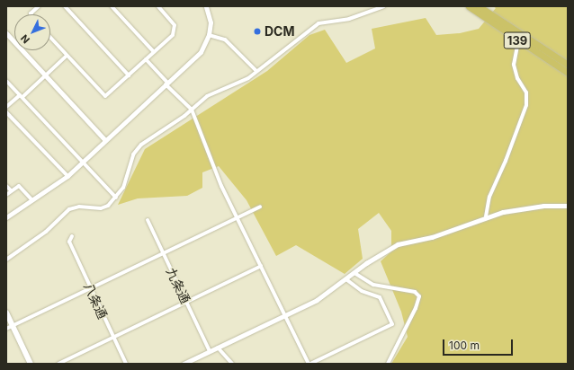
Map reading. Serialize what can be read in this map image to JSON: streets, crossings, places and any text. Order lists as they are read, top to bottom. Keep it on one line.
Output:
{"streets":{"highway":["139"],"street":["九条通","八条通"]},"places":["DCM"],"scale_bar":"100 m","north":"bottom left"}
